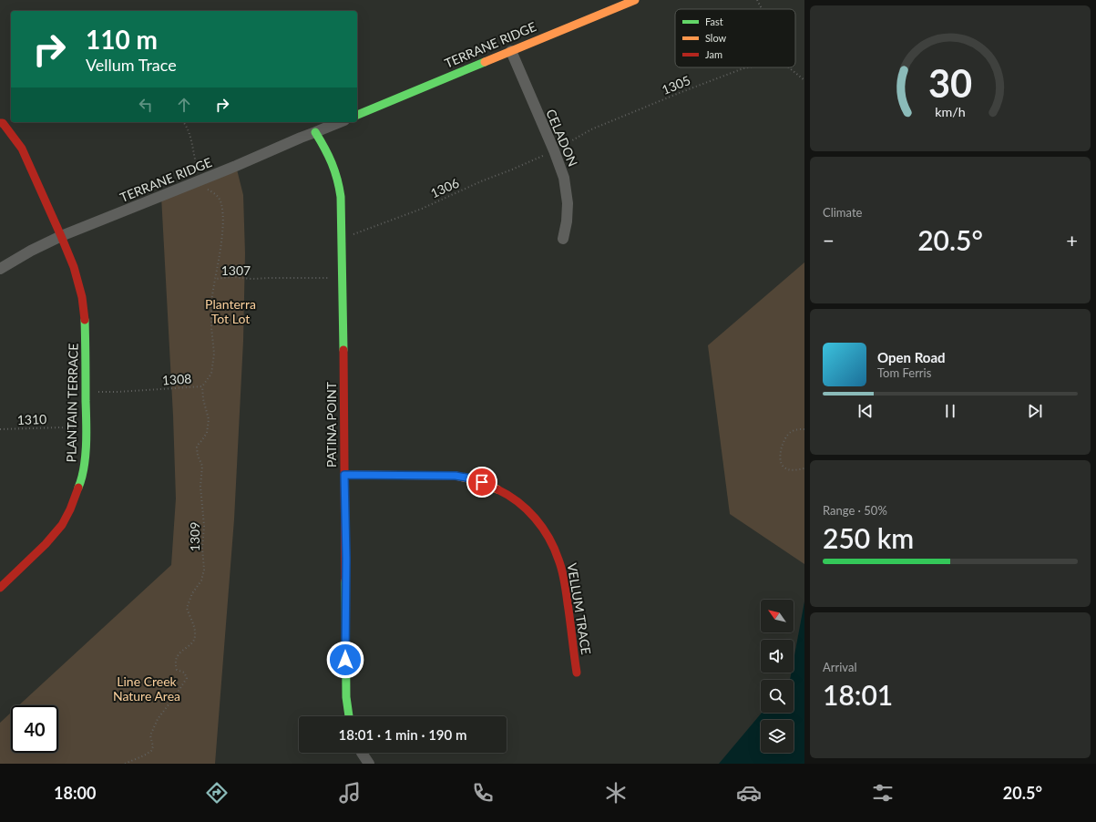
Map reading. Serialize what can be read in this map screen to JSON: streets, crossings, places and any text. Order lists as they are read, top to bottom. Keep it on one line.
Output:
{"streets":{"street":["TERRANE RIDGE","CELADON","PLANTAIN TERRACE","PATINA POINT","VELLUM TRACE"],"path":["1305","1306","1307","1308","1310","1309"]},"crossings":[["TERRANE RIDGE","CELADON"],["TERRANE RIDGE","1307"],["TERRANE RIDGE","PLANTAIN TERRACE"],["TERRANE RIDGE","PATINA POINT"],["1305","CELADON"],["1305","1306"],["CELADON","1306"],["1306","PATINA POINT"],["1307","1308"],["1307","PATINA POINT"],["1308","PLANTAIN TERRACE"],["1308","1309"],["PLANTAIN TERRACE","1310"],["PATINA POINT","VELLUM TRACE"]],"parks":["Planterra Tot Lot","Line Creek Nature Area"],"legend":["Fast","Slow","Jam"],"north":"top left","page":{"turn":["110 m","Vellum Trace"],"tile":["Climate",["Range · 50%","250 km"],["Arrival","18:01"]],"heat":["−","20.5°","+"],"song":["Open Road","Tom Ferris"],"limit":"40","trip":"18:01 · 1 min · 190 m","tabs":["18:00","20.5°"],"gauge":["30","km/h"]}}
